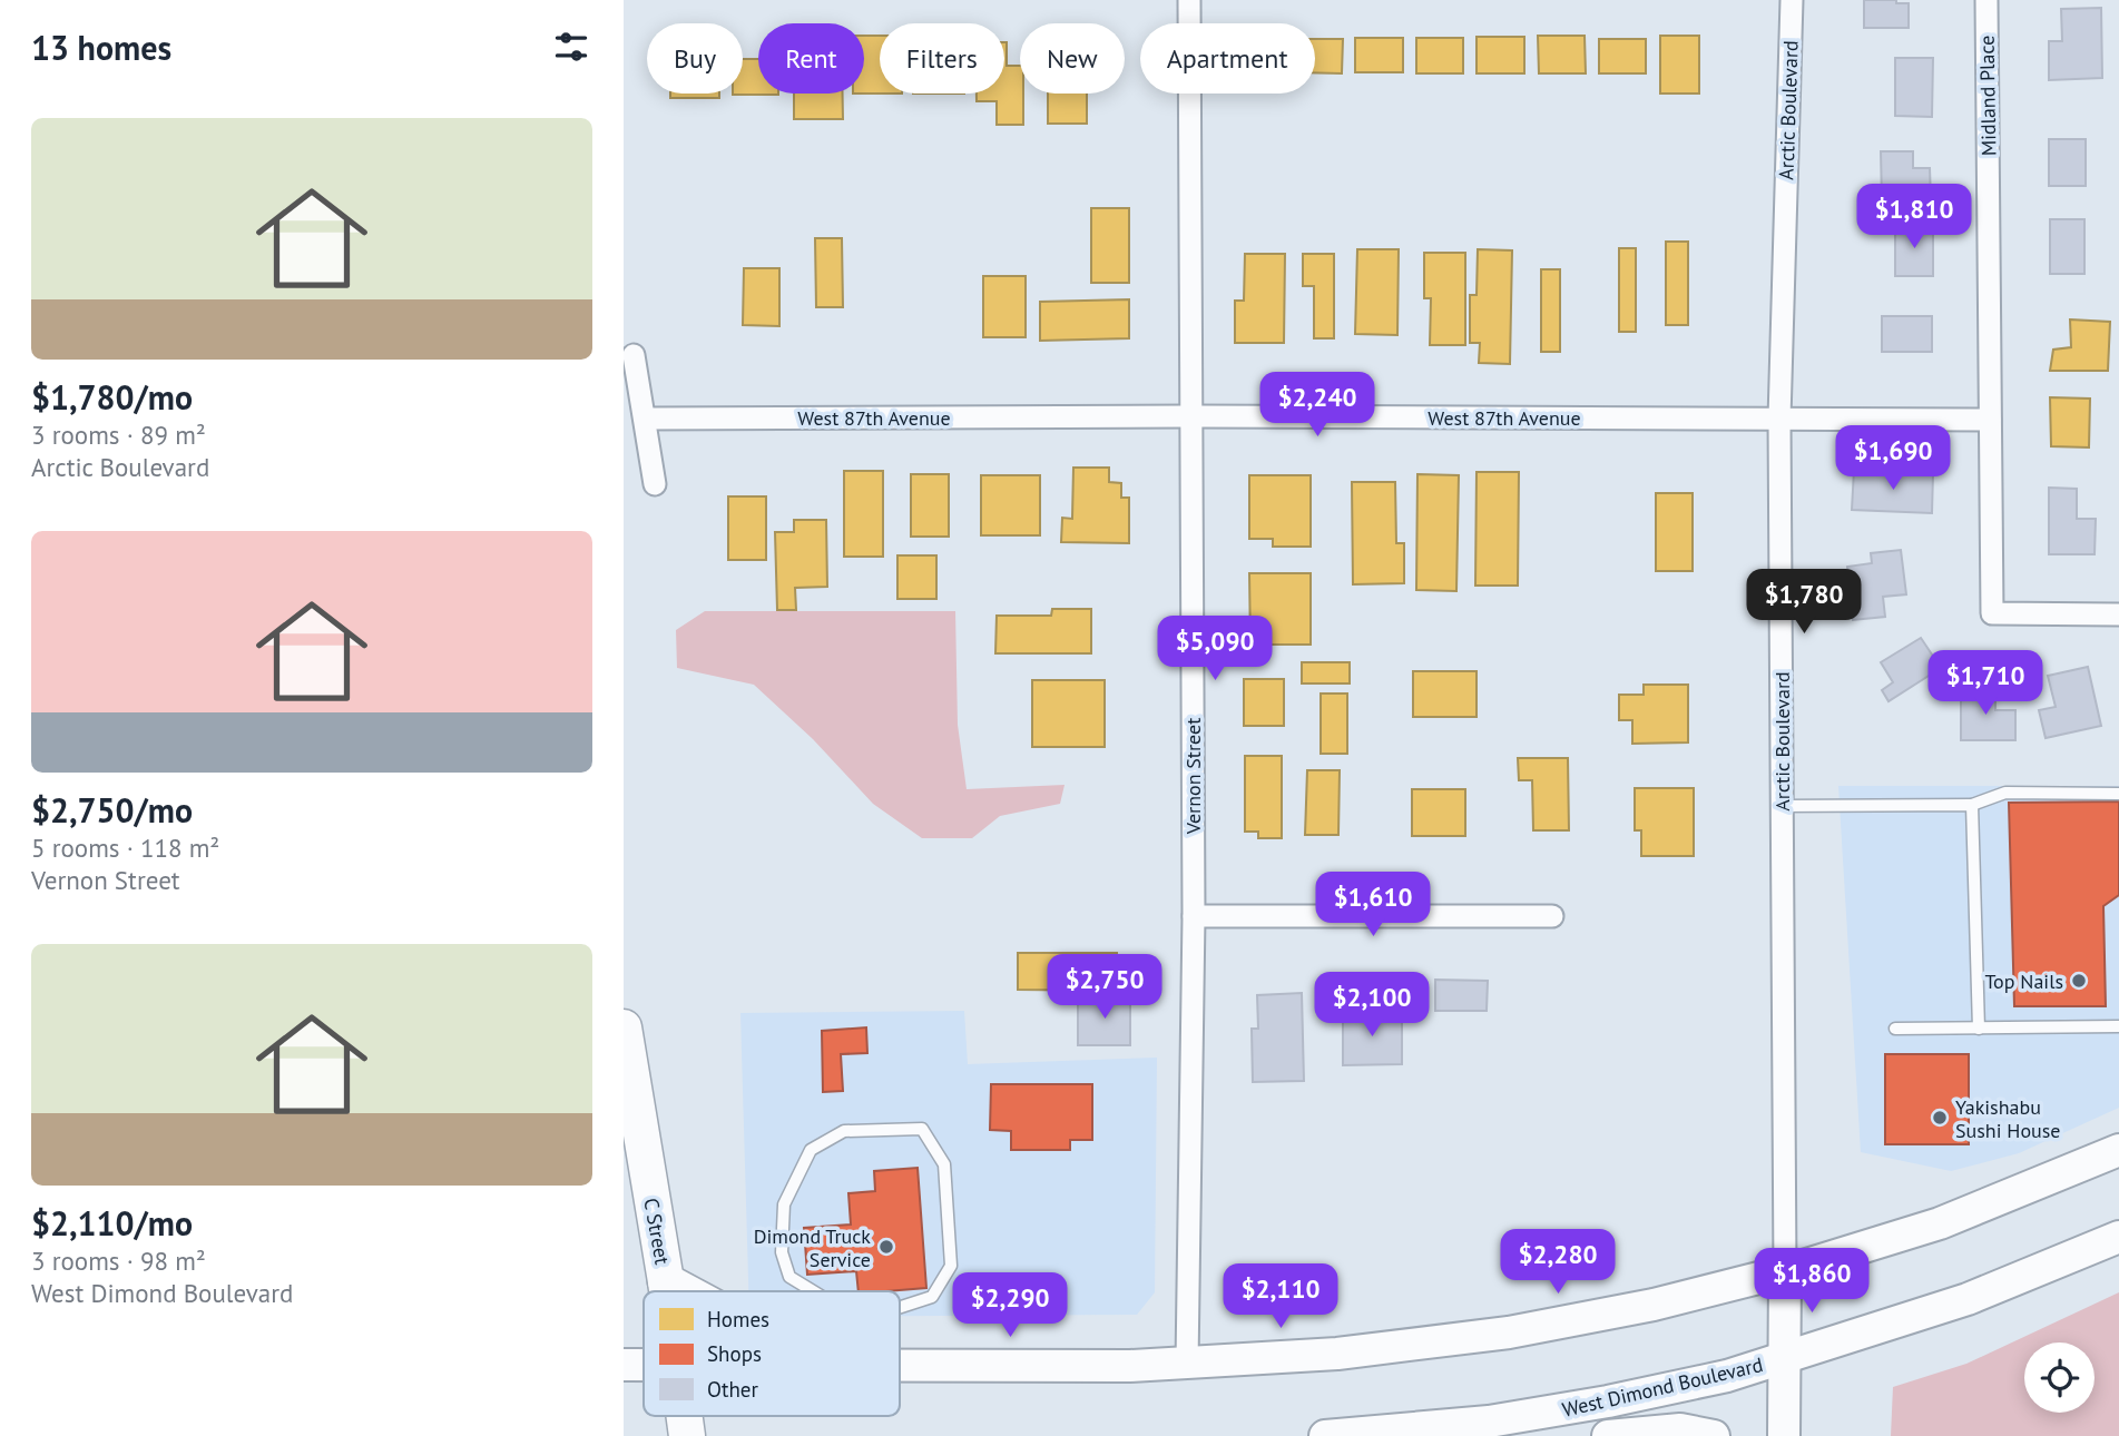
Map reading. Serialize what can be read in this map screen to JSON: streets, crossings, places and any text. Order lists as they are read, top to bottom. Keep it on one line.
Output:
{"streets":{"main road":["Arctic Boulevard","C Street","West Dimond Boulevard"],"street":["Midland Place","West 87th Avenue","Vernon Street"]},"crossings":[["Midland Place","West 87th Avenue"],["Arctic Boulevard","West 87th Avenue"],["Arctic Boulevard","West Dimond Boulevard"],["West 87th Avenue","Vernon Street"]],"places":["Top Nails","Yakishabu Sushi House","Dimond Truck Service"],"legend":["Homes","Shops","Other"],"page":{"heading":"13 homes","chip":["Buy","Rent","Filters","New","Apartment"],"list":[{"name":"$1,780/mo","note":"3 rooms · 89 m² · Arctic Boulevard"},{"name":"$2,750/mo","note":"5 rooms · 118 m² · Vernon Street"},{"name":"$2,110/mo","note":"3 rooms · 98 m² · West Dimond Boulevard"}],"price":["$1,810","$2,240","$1,690","$1,780","$5,090","$1,710","$1,610","$2,750","$2,100","$2,280","$1,860","$2,110","$2,290"]}}
